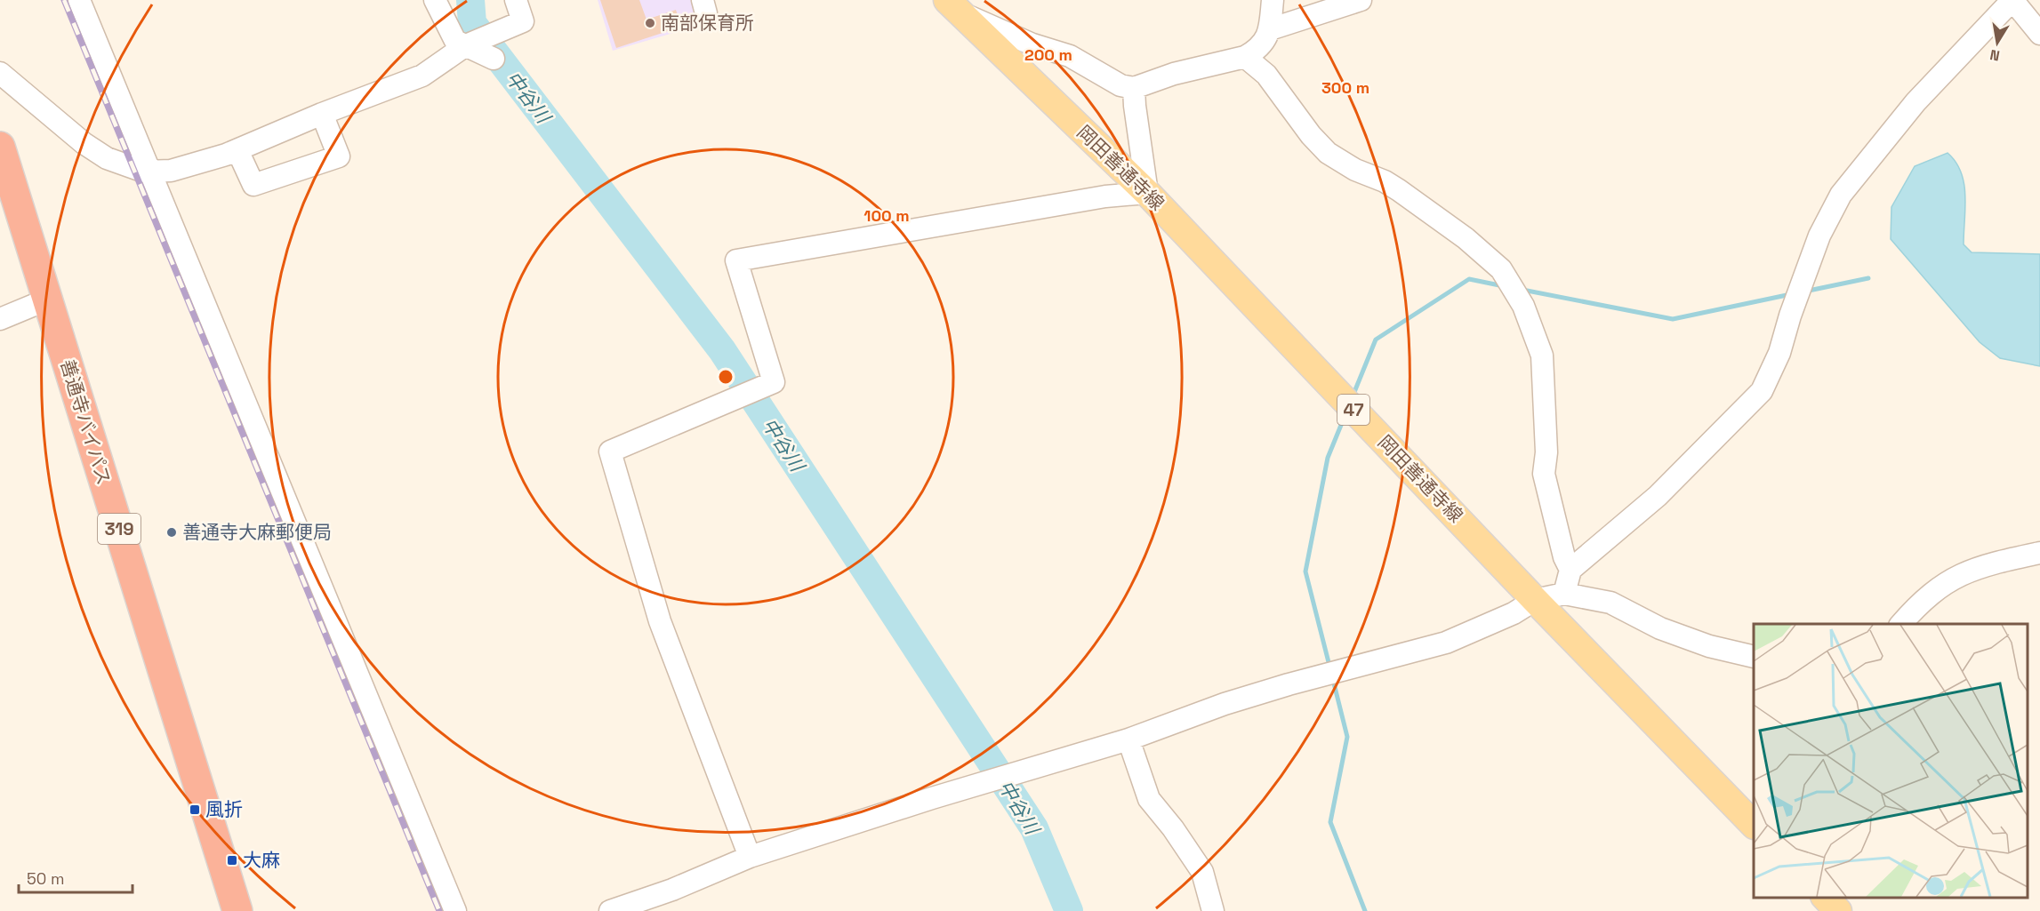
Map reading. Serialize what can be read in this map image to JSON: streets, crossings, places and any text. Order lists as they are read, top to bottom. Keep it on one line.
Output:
{"streets":{"highway":["善通寺バイパス","319"],"main road":["岡田善通寺線","47"]},"water":["中谷川"],"places":{"other":["南部保育所","善通寺大麻郵便局"],"transit":["風折","大麻"]},"scale_bar":"50 m","north":"bottom","rings":["200 m","300 m","100 m"]}
